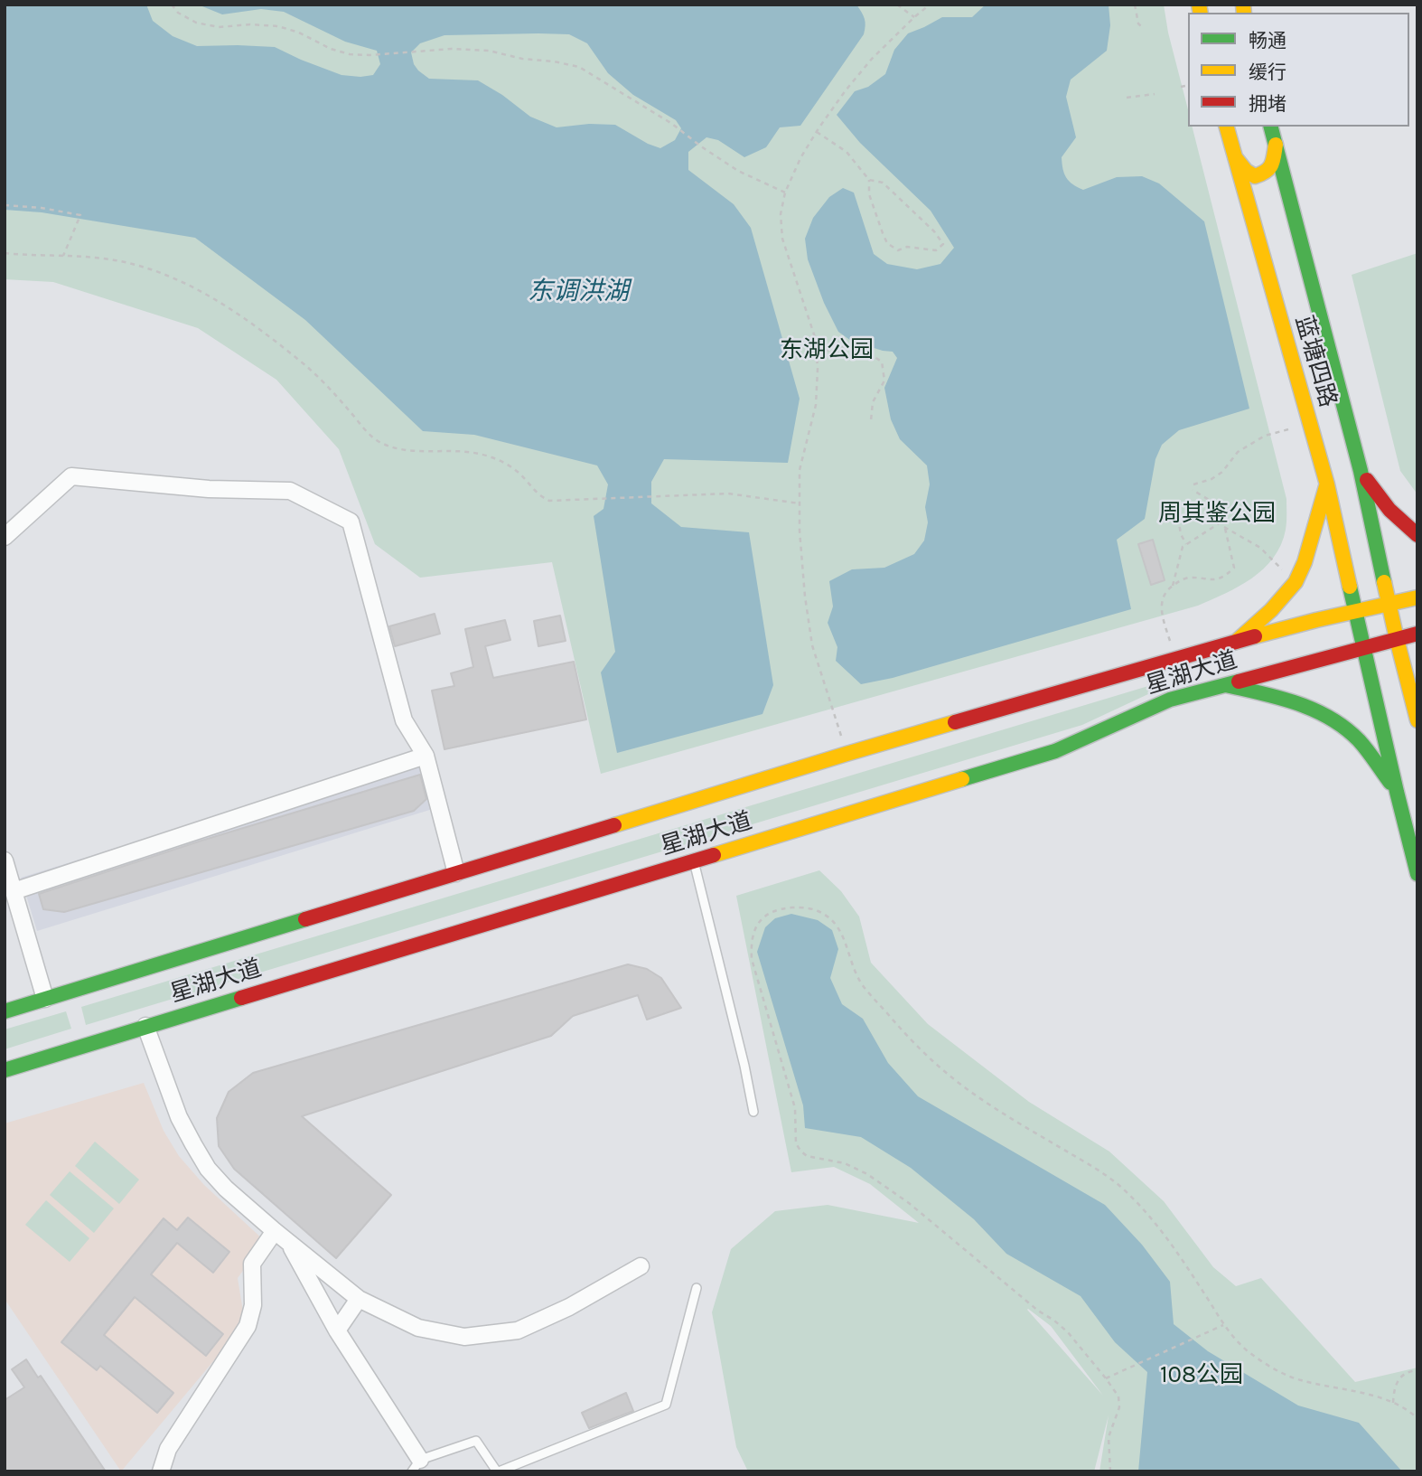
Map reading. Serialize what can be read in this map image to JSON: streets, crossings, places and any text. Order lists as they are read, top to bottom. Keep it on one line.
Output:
{"streets":{"main road":["蓝塘四路","星湖大道"]},"crossings":[["蓝塘四路","星湖大道"]],"water":["东调洪湖"],"parks":["东湖公园","周其鉴公园","108公园"],"legend":["畅通","缓行","拥堵"]}
